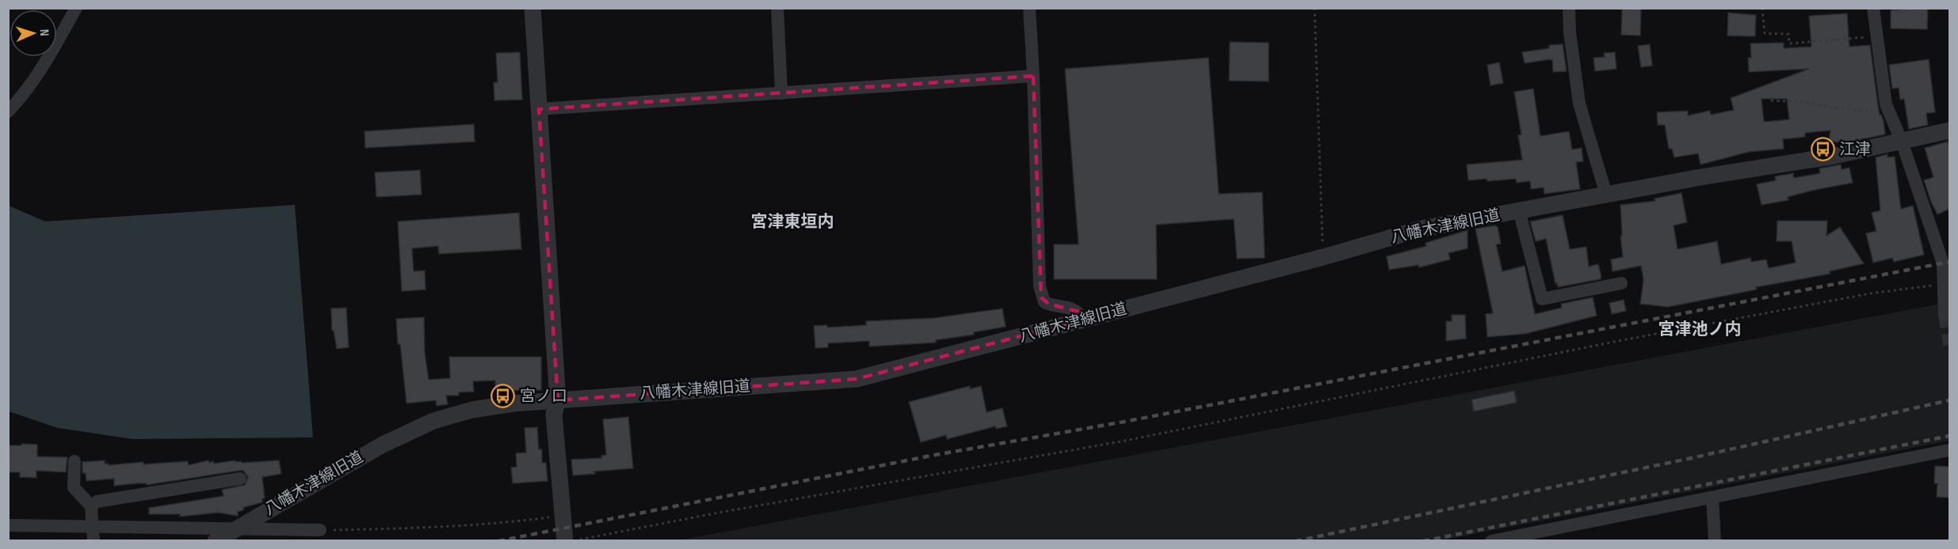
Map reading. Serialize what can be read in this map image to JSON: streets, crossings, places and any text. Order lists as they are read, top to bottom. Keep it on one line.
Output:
{"streets":{"street":["八幡木津線旧道"]},"districts":["宮津東垣内","宮津池ノ内"],"places":{"bus stop":["江津","宮ノ口"]},"north":"right"}
